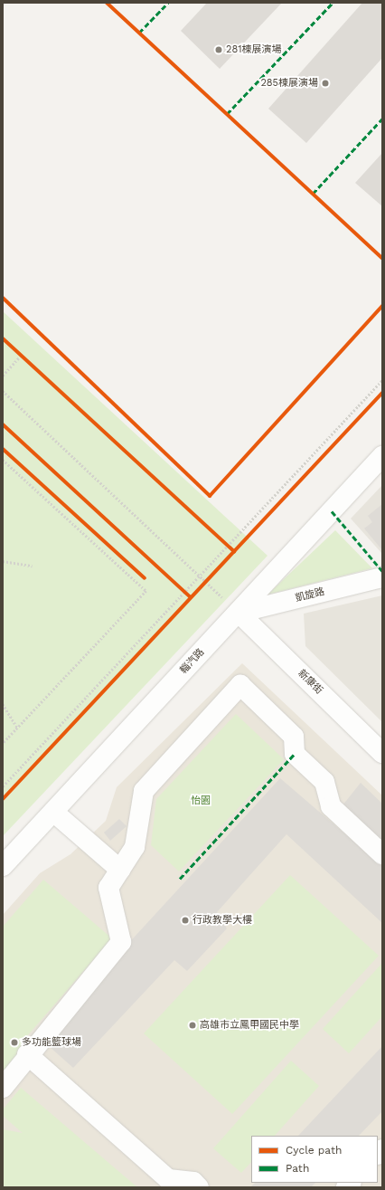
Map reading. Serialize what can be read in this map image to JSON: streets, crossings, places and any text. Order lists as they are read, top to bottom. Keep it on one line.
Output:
{"streets":{"street":["凱旋路","輜汽路","新康街"]},"crossings":[["凱旋路","輜汽路"],["凱旋路","新康街"],["輜汽路","新康街"]],"parks":["怡園"],"places":["281棟展演場","285棟展演場","行政教學大樓","高雄市立鳳甲國民中學","多功能籃球場"],"legend":["Cycle path","Path"]}
